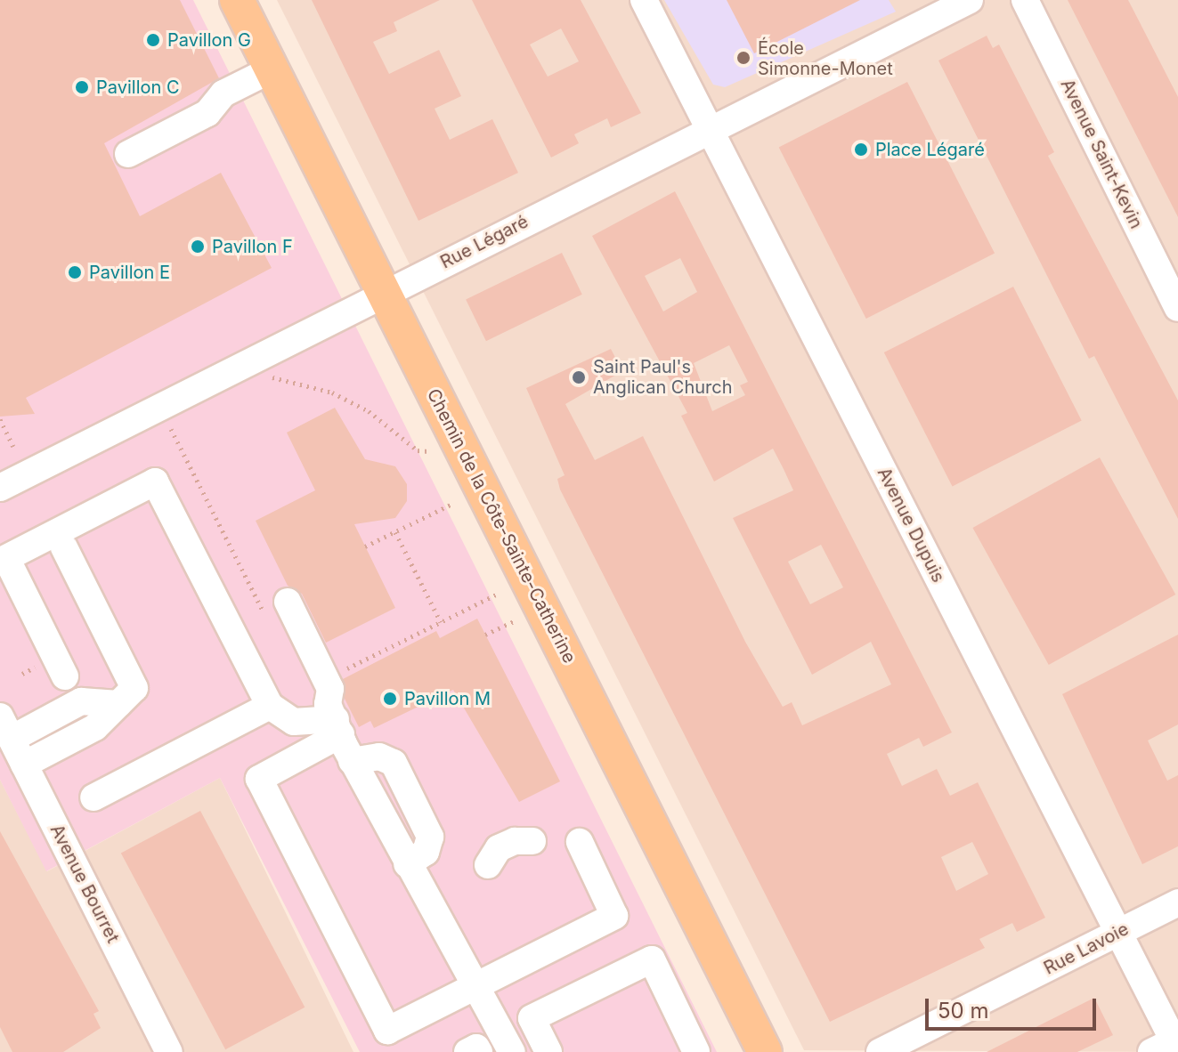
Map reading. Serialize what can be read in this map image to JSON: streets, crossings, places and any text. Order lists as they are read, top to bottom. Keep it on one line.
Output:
{"streets":{"main road":["Chemin de la Côte-Sainte-Catherine"],"street":["Avenue Saint-Kevin","Rue Légaré","Avenue Dupuis","Avenue Bourret","Rue Lavoie"]},"crossings":[["Rue Légaré","Avenue Dupuis"],["Rue Légaré","Chemin de la Côte-Sainte-Catherine"],["Avenue Dupuis","Rue Lavoie"]],"places":["Pavillon G","École Simonne-Monet","Pavillon C","Place Légaré","Pavillon F","Pavillon E","Saint Paul's Anglican Church","Pavillon M"],"scale_bar":"50 m"}
